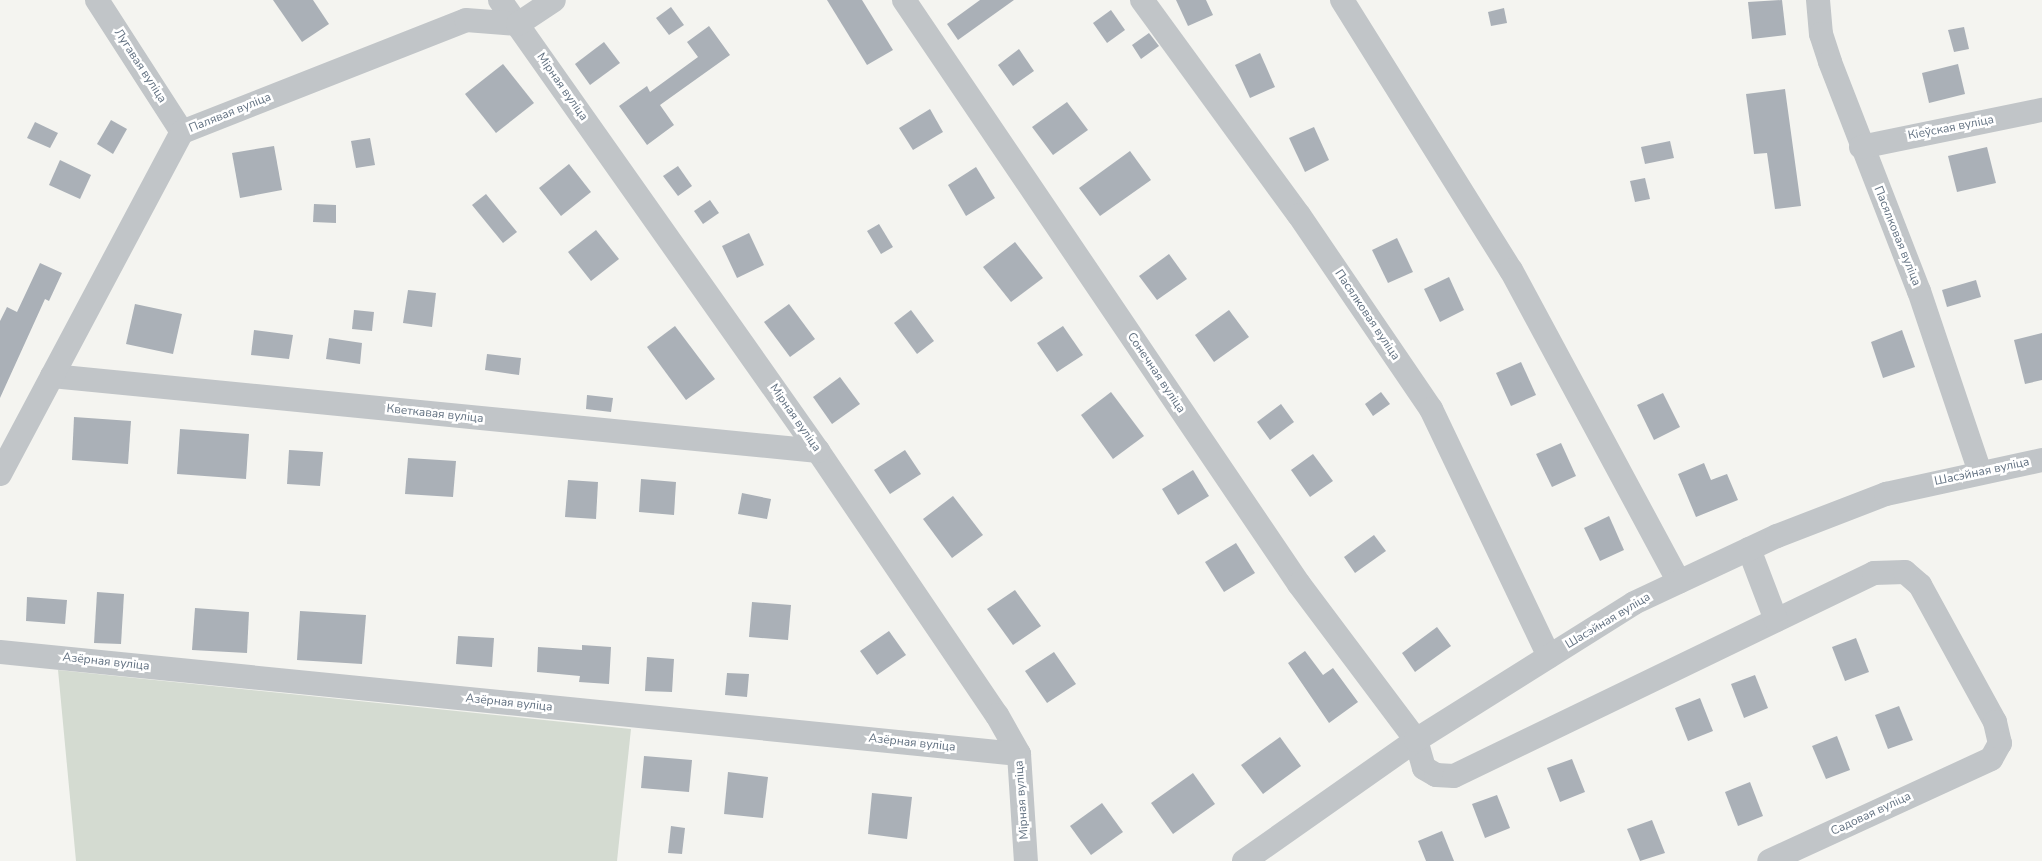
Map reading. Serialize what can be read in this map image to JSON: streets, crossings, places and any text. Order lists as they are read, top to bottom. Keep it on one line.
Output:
{"streets":{"street":["Лугавая вуліца","Мірная вуліца","Палявая вуліца","Кіеўская вуліца","Пасялковая вуліца","Сонечная вуліца","Кветкавая вуліца","Шасэйная вуліца","Азёрная вуліца","Садовая вуліца"]},"crossings":[["Лугавая вуліца","Палявая вуліца"],["Мірная вуліца","Палявая вуліца"],["Мірная вуліца","Кветкавая вуліца"],["Мірная вуліца","Азёрная вуліца"],["Палявая вуліца","Кветкавая вуліца"],["Кіеўская вуліца","Пасялковая вуліца"],["Пасялковая вуліца","Шасэйная вуліца"],["Сонечная вуліца","Шасэйная вуліца"],["Сонечная вуліца","Садовая вуліца"],["Шасэйная вуліца","Садовая вуліца"]]}
